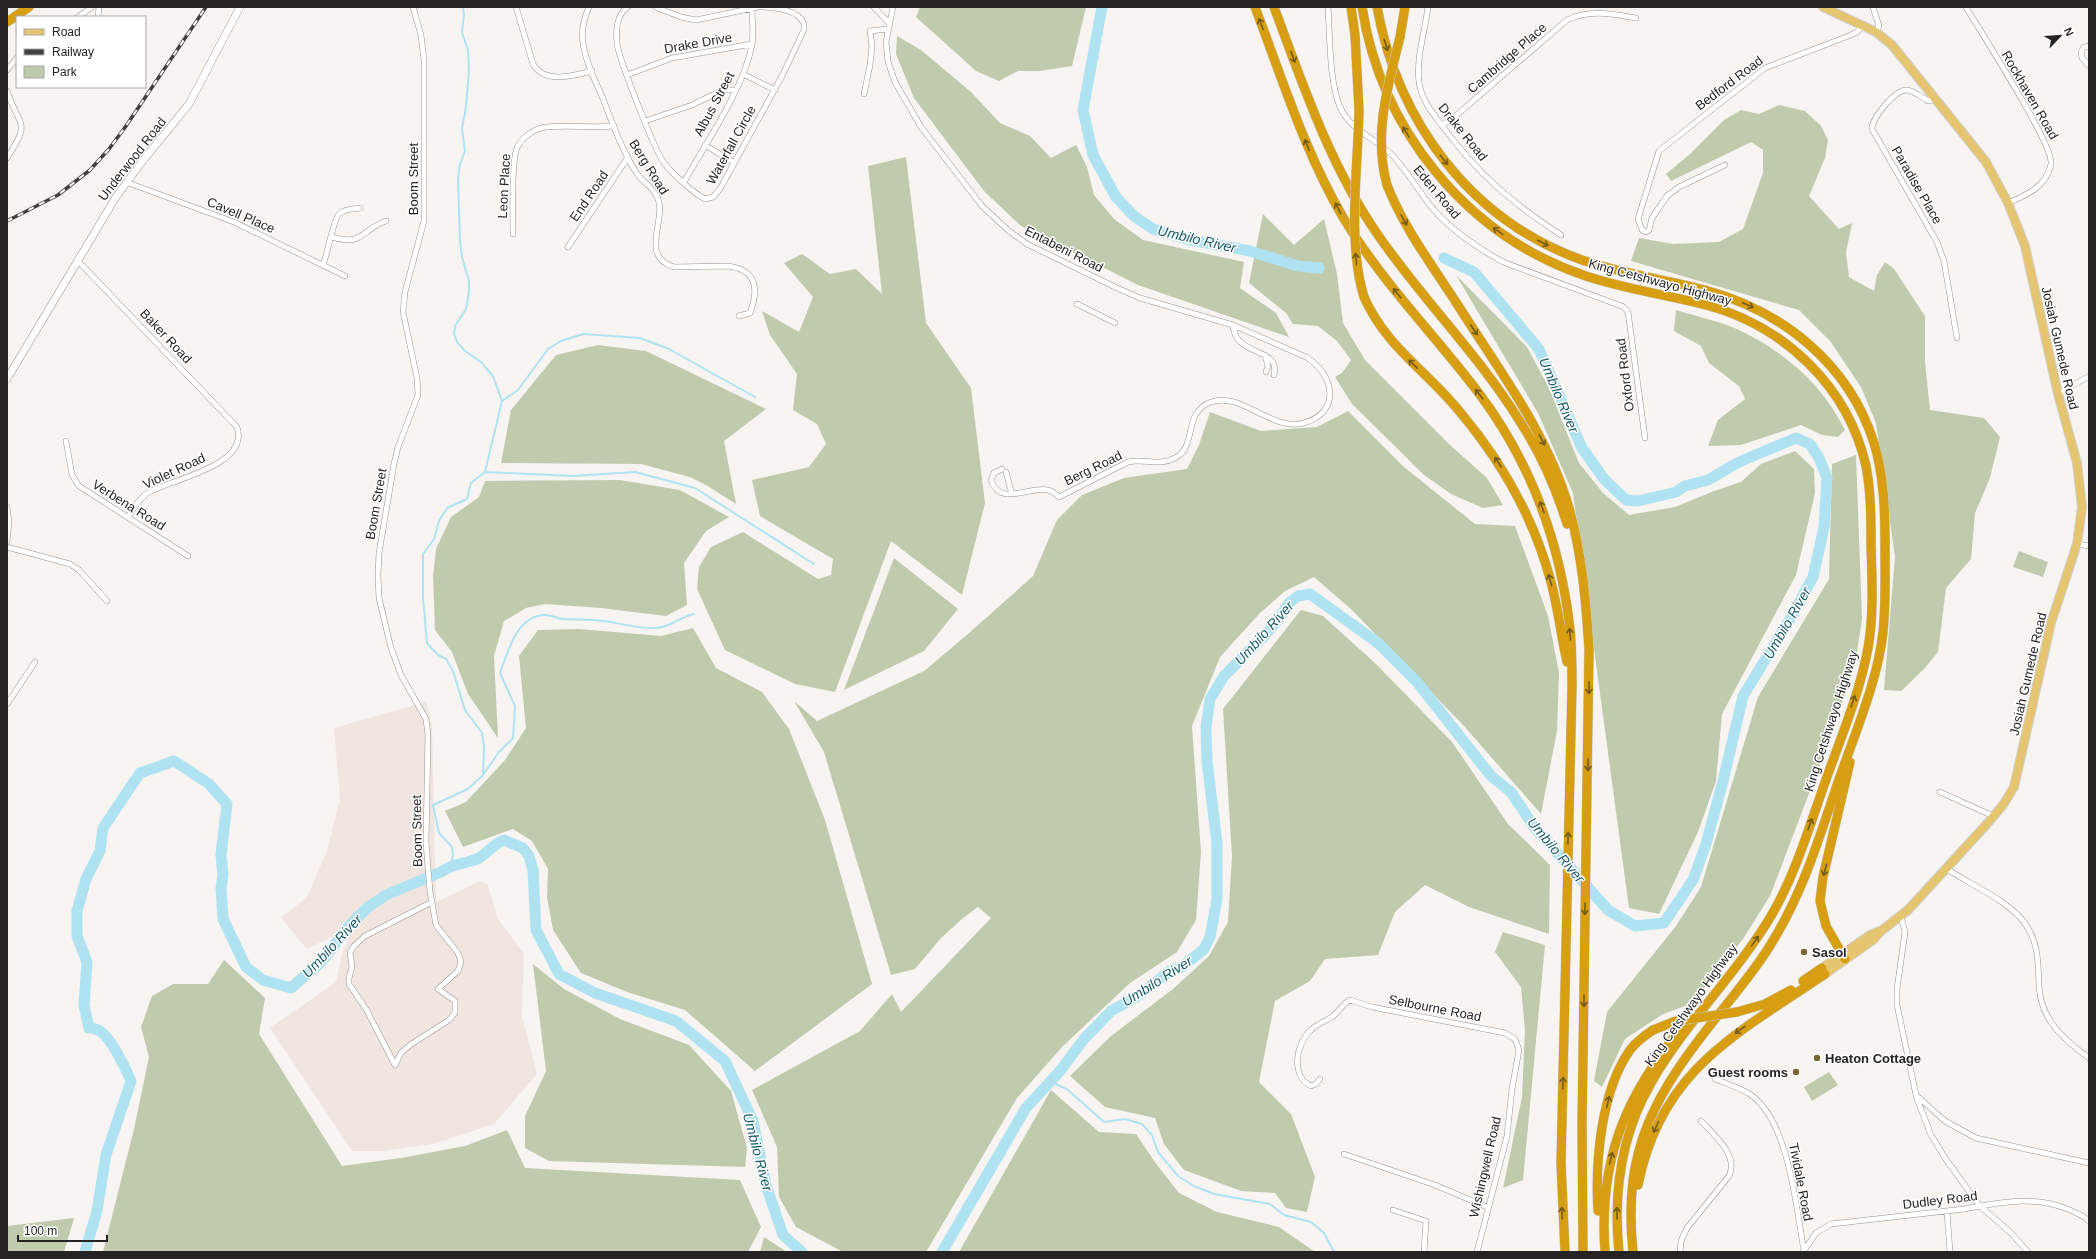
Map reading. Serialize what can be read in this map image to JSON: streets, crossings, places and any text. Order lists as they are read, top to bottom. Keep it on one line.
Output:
{"streets":{"highway":["King Cetshwayo Highway"],"main road":["Underwood Road","Josiah Gumede Road"],"street":["Drake Drive","Cambridge Place","Bedford Road","Rockhaven Road","Albus Street","Drake Road","Waterfall Circle","Berg Road","Boom Street","Paradise Place","Leon Place","Eden Road","End Road","Cavell Place","Entabeni Road","Baker Road","Oxford Road","Violet Road","Verbena Road","Selbourne Road","Wishingwell Road","Tividale Road","Dudley Road"]},"crossings":[["Drake Drive","Albus Street"],["Drake Drive","Waterfall Circle"],["Cambridge Place","Drake Road"],["Bedford Road","Josiah Gumede Road"],["Rockhaven Road","Josiah Gumede Road"],["Albus Street","Waterfall Circle"],["Underwood Road","Cavell Place"],["Underwood Road","Baker Road"],["Berg Road","Leon Place"],["Berg Road","End Road"],["Berg Road","Entabeni Road"],["Paradise Place","Josiah Gumede Road"],["Eden Road","Oxford Road"],["Baker Road","Violet Road"],["Violet Road","Verbena Road"],["Selbourne Road","Wishingwell Road"],["Tividale Road","Dudley Road"]],"water":["Umbilo River"],"places":["Sasol","Heaton Cottage","Guest rooms"],"legend":["Road","Railway","Park"],"scale_bar":"100 m","north":"top right"}
